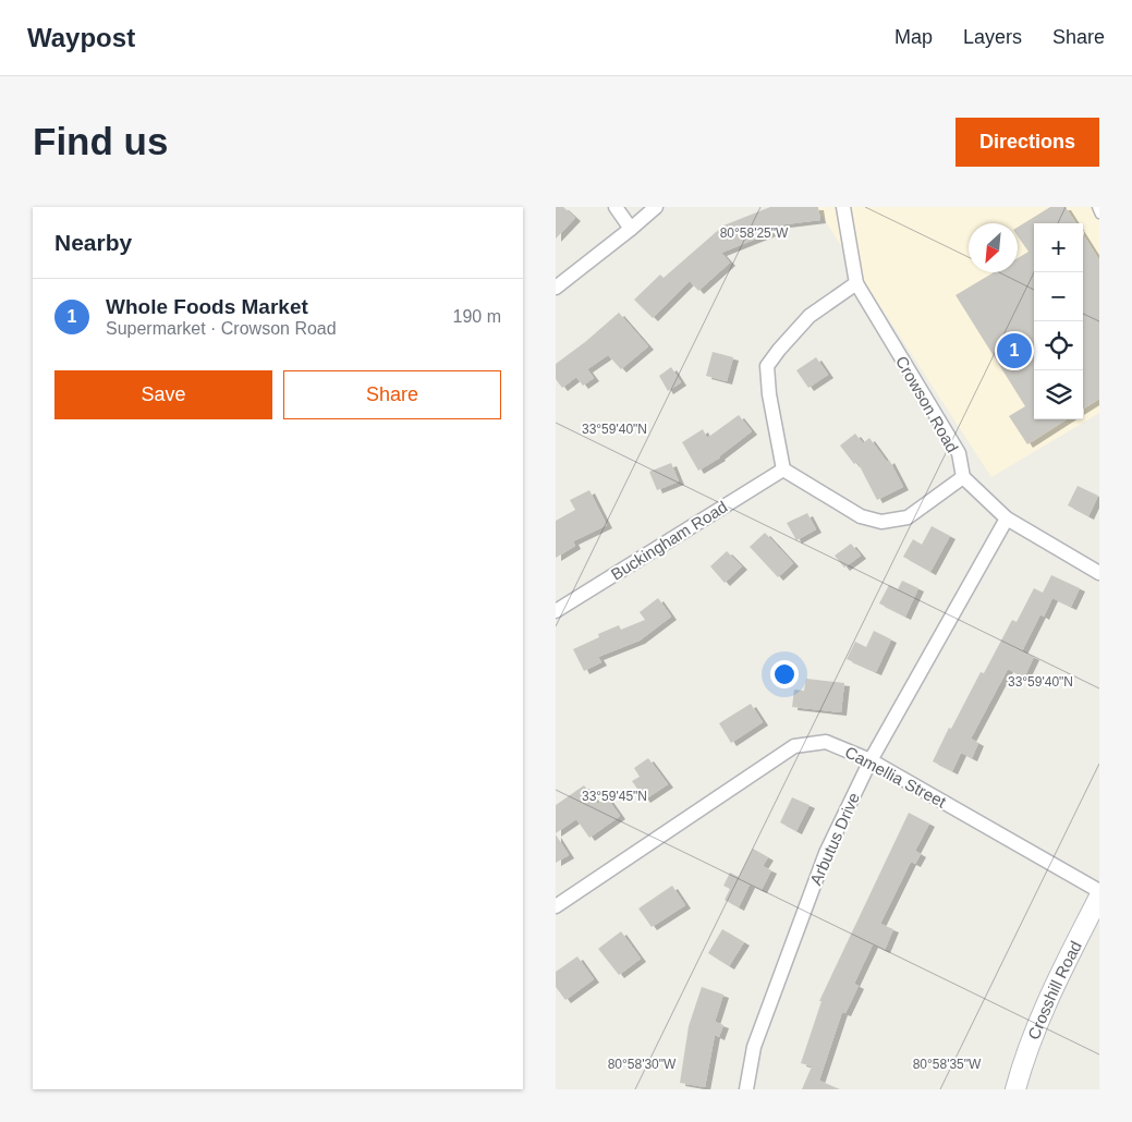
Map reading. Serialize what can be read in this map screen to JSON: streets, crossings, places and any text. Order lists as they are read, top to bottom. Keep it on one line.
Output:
{"streets":{"main road":["Crosshill Road"],"street":["Crowson Road","Buckingham Road","Camellia Street","Arbutus Drive"]},"crossings":[["Camellia Street","Arbutus Drive"]],"north":"bottom left","page":{"header":"Waypost","nav":["Map","Layers","Share"],"buttons":["Directions",["Save","Share"]],"title":"Find us","heading":"Nearby","map_buttons":["+","−"],"list":[{"mark":"1","name":"Whole Foods Market","note":"Supermarket · Crowson Road","value":"190 m"}],"pins":"1"},"coordinates":["80°58'25\"W","33°59'40\"N","33°59'45\"N","80°58'30\"W","80°58'35\"W"]}
